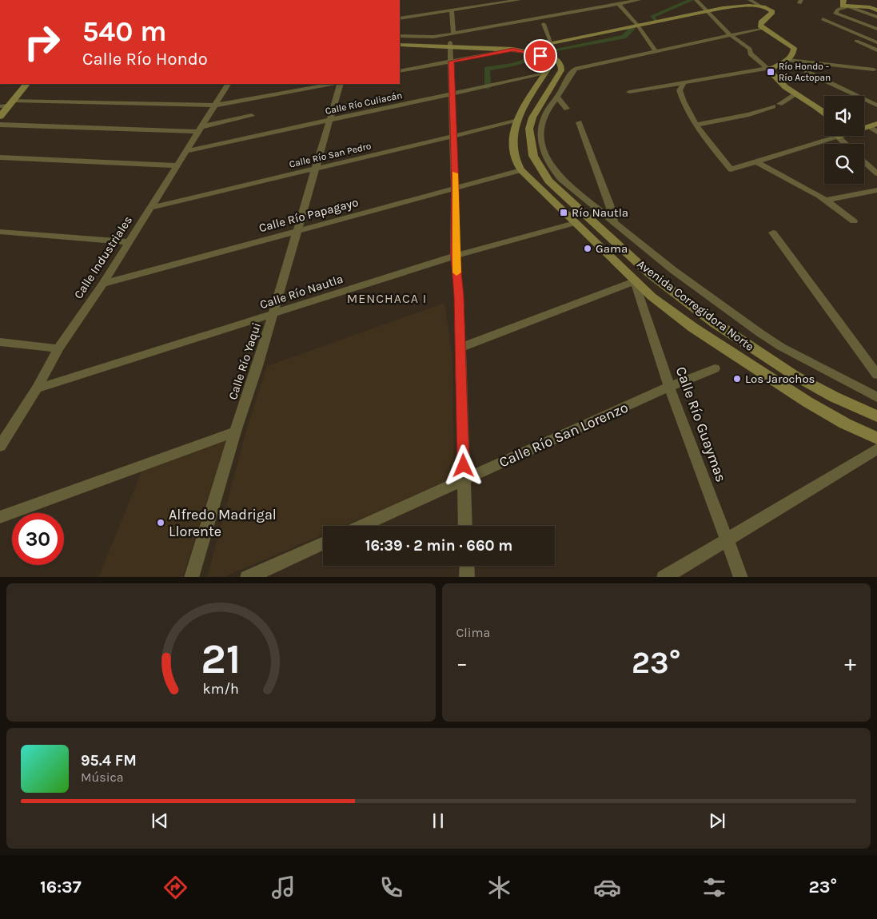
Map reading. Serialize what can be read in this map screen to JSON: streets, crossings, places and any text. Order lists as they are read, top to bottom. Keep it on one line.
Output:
{"streets":{"main road":["Avenida Corregidora Norte"],"street":["Calle Río Culiacán","Calle Río San Pedro","Calle Río Papagayo","Calle Industriales","Calle Río Nautla","Calle Río Yaqui","Calle Río Guaymas","Calle Río San Lorenzo"]},"crossings":[["Calle Río Culiacán","Calle Industriales"],["Calle Río Culiacán","Calle Río Yaqui"],["Calle Río San Pedro","Calle Industriales"],["Calle Río San Pedro","Avenida Corregidora Norte"],["Calle Río San Pedro","Calle Río Yaqui"],["Calle Río Papagayo","Calle Industriales"],["Calle Río Papagayo","Avenida Corregidora Norte"],["Calle Río Papagayo","Calle Río Yaqui"],["Calle Industriales","Calle Río Nautla"],["Calle Río Nautla","Avenida Corregidora Norte"],["Calle Río Nautla","Calle Río Yaqui"],["Avenida Corregidora Norte","Calle Río Guaymas"],["Calle Río Guaymas","Calle Río San Lorenzo"]],"districts":["MENCHACA I"],"places":{"transit":["Río Hondo - Río Actopan","Río Nautla"],"other":["Gama","Los Jarochos","Alfredo Madrigal Llorente"]},"page":{"turn":["540 m","Calle Río Hondo"],"limit":"30","trip":"16:39 · 2 min · 660 m","tile":"Clima","heat":["−","23°","+"],"song":["95.4 FM","Música"],"tabs":["16:37","23°"],"gauge":["21","km/h"]}}
